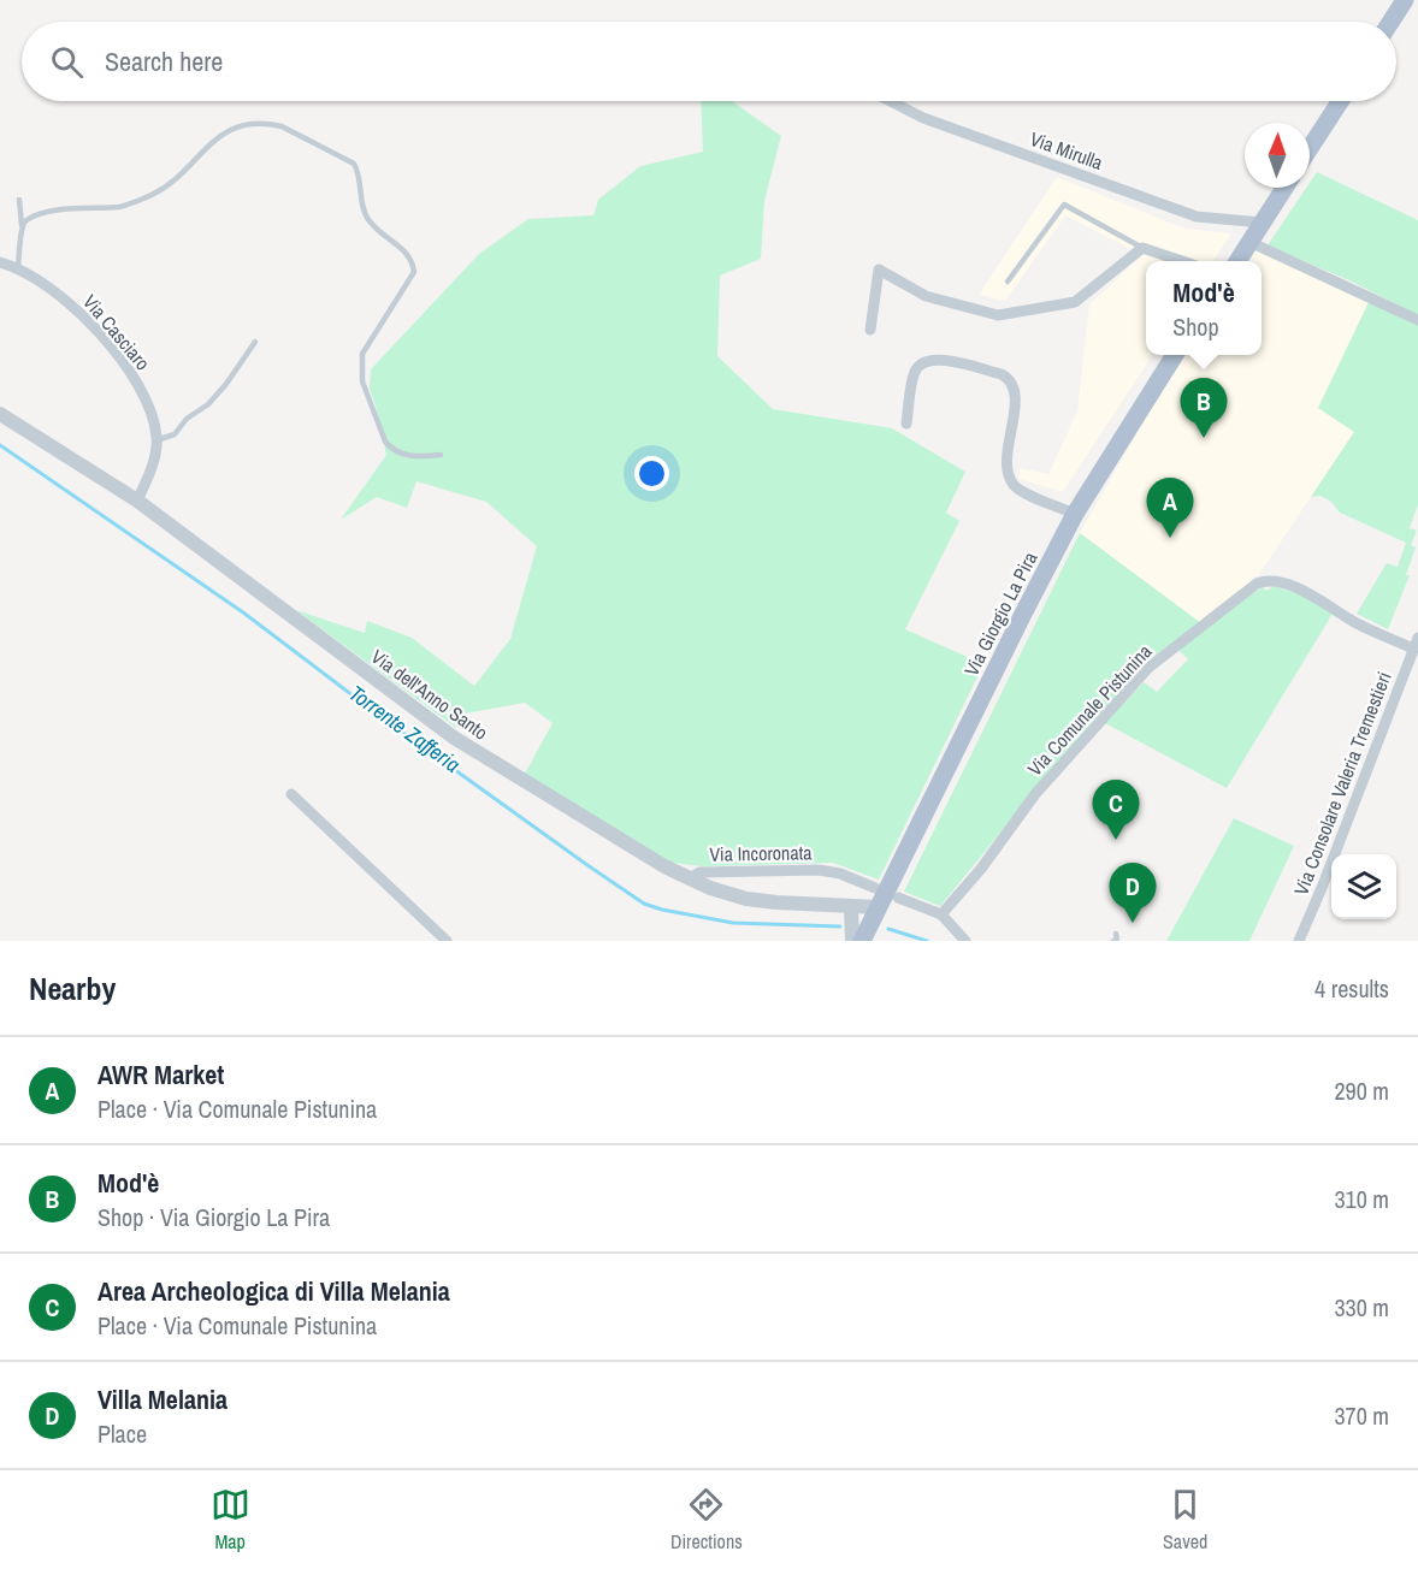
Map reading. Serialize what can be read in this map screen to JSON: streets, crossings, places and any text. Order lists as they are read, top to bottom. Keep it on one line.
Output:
{"streets":{"main road":["Via Giorgio La Pira"],"street":["Via Mirulla","Via Casciaro","Via dell'Anno Santo","Via Comunale Pistunina","Via Consolare Valeria Tremestieri","Via Incoronata"]},"crossings":[["Via Giorgio La Pira","Via dell'Anno Santo"],["Via dell'Anno Santo","Via Incoronata"],["Via Comunale Pistunina","Via Consolare Valeria Tremestieri"]],"water":["Torrente Zafferia"],"north":"top","page":{"search":"Search here","popup":["Mod'è","Shop"],"pins":["B","A","C","D"],"heading":["Nearby","4 results"],"list":[{"mark":"A","name":"AWR Market","note":"Place · Via Comunale Pistunina","value":"290 m"},{"mark":"B","name":"Mod'è","note":"Shop · Via Giorgio La Pira","value":"310 m"},{"mark":"C","name":"Area Archeologica di Villa Melania","note":"Place · Via Comunale Pistunina","value":"330 m"},{"mark":"D","name":"Villa Melania","note":"Place","value":"370 m"}],"nav":["Map","Directions","Saved"]}}
